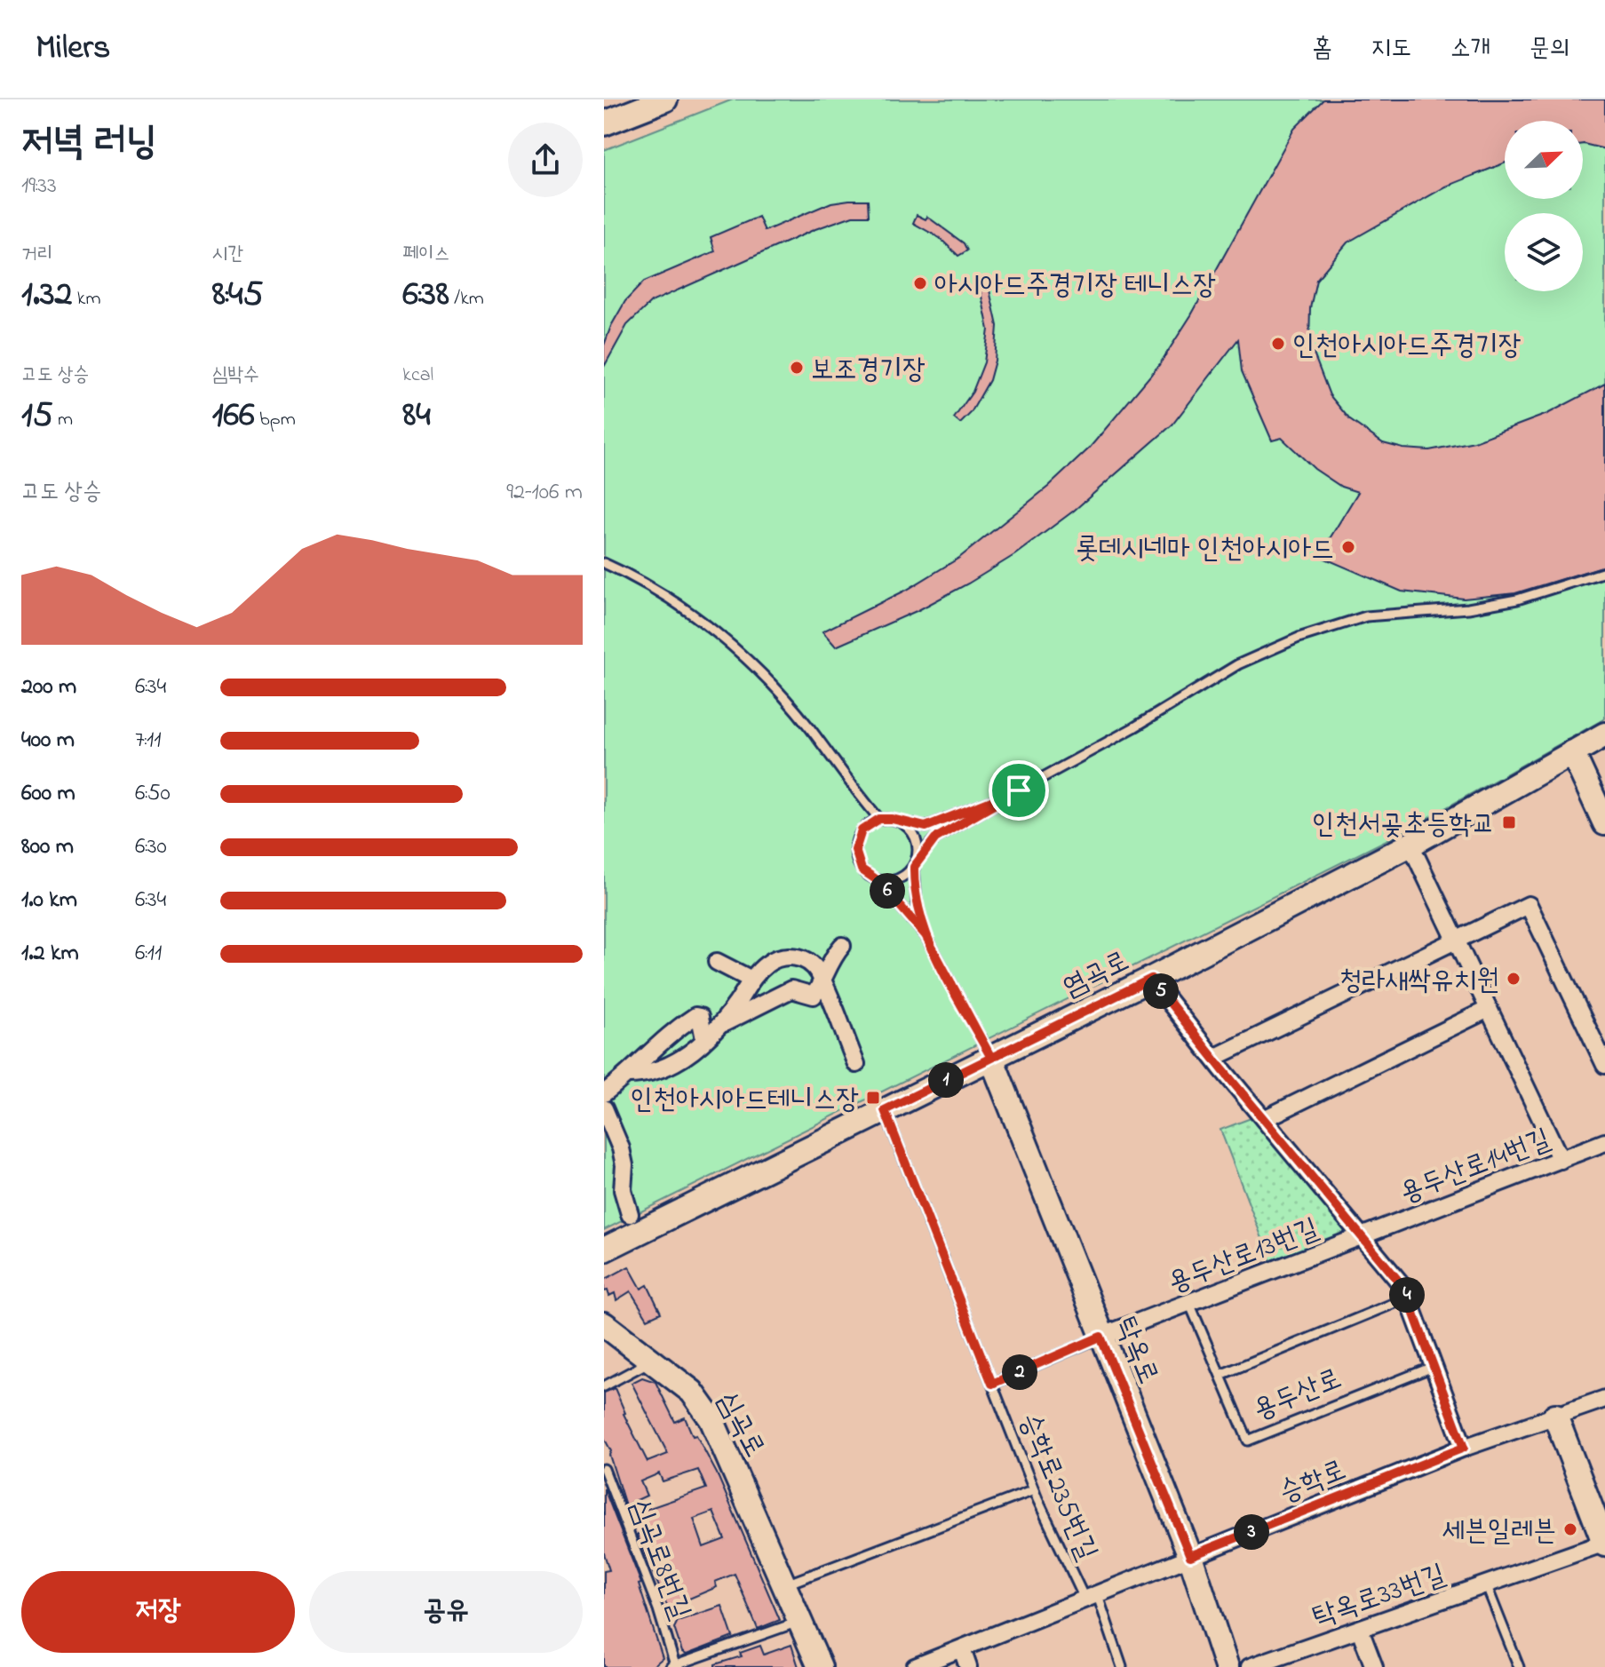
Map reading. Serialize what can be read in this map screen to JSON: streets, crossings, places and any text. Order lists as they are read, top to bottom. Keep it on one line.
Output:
{"streets":{"street":["염곡로","용두산로14번길","용두산로13번길","탁옥로","심곡로","승학로","탁옥로33번길"],"lane":["용두산로","승학로235번길","심곡로8번길"]},"crossings":[["염곡로","탁옥로"],["염곡로","승학로235번길"],["용두산로14번길","용두산로13번길"],["용두산로13번길","탁옥로"],["용두산로13번길","용두산로"],["탁옥로","승학로"],["승학로","승학로235번길"]],"places":{"other":["아시아드주경기장 테니스장","인천아시아드주경기장","보조경기장","롯데시네마 인천아시아드","청라새싹유치원","세븐일레븐"],"transit":["인천서곶초등학교","인천아시아드테니스장"]},"north":"top right","page":{"header":"Milers","nav":["홈","지도","소개","문의"],"heading":["저녁 러닝","19:33"],"stats":[["거리","1.32 km"],["시간","8:45"],["페이스","6:38 /km"],["고도 상승","15 m"],["심박수","166 bpm"],["kcal","84"]],"chart":["고도 상승","92–106 m"],"list":[{"name":"200 m","note":"6:34"},{"name":"400 m","note":"7:11"},{"name":"600 m","note":"6:50"},{"name":"800 m","note":"6:30"},{"name":"1.0 km","note":"6:34"},{"name":"1.2 km","note":"6:11"}],"pins":["6","5","1","4","2","3"],"buttons":["저장","공유"]}}
